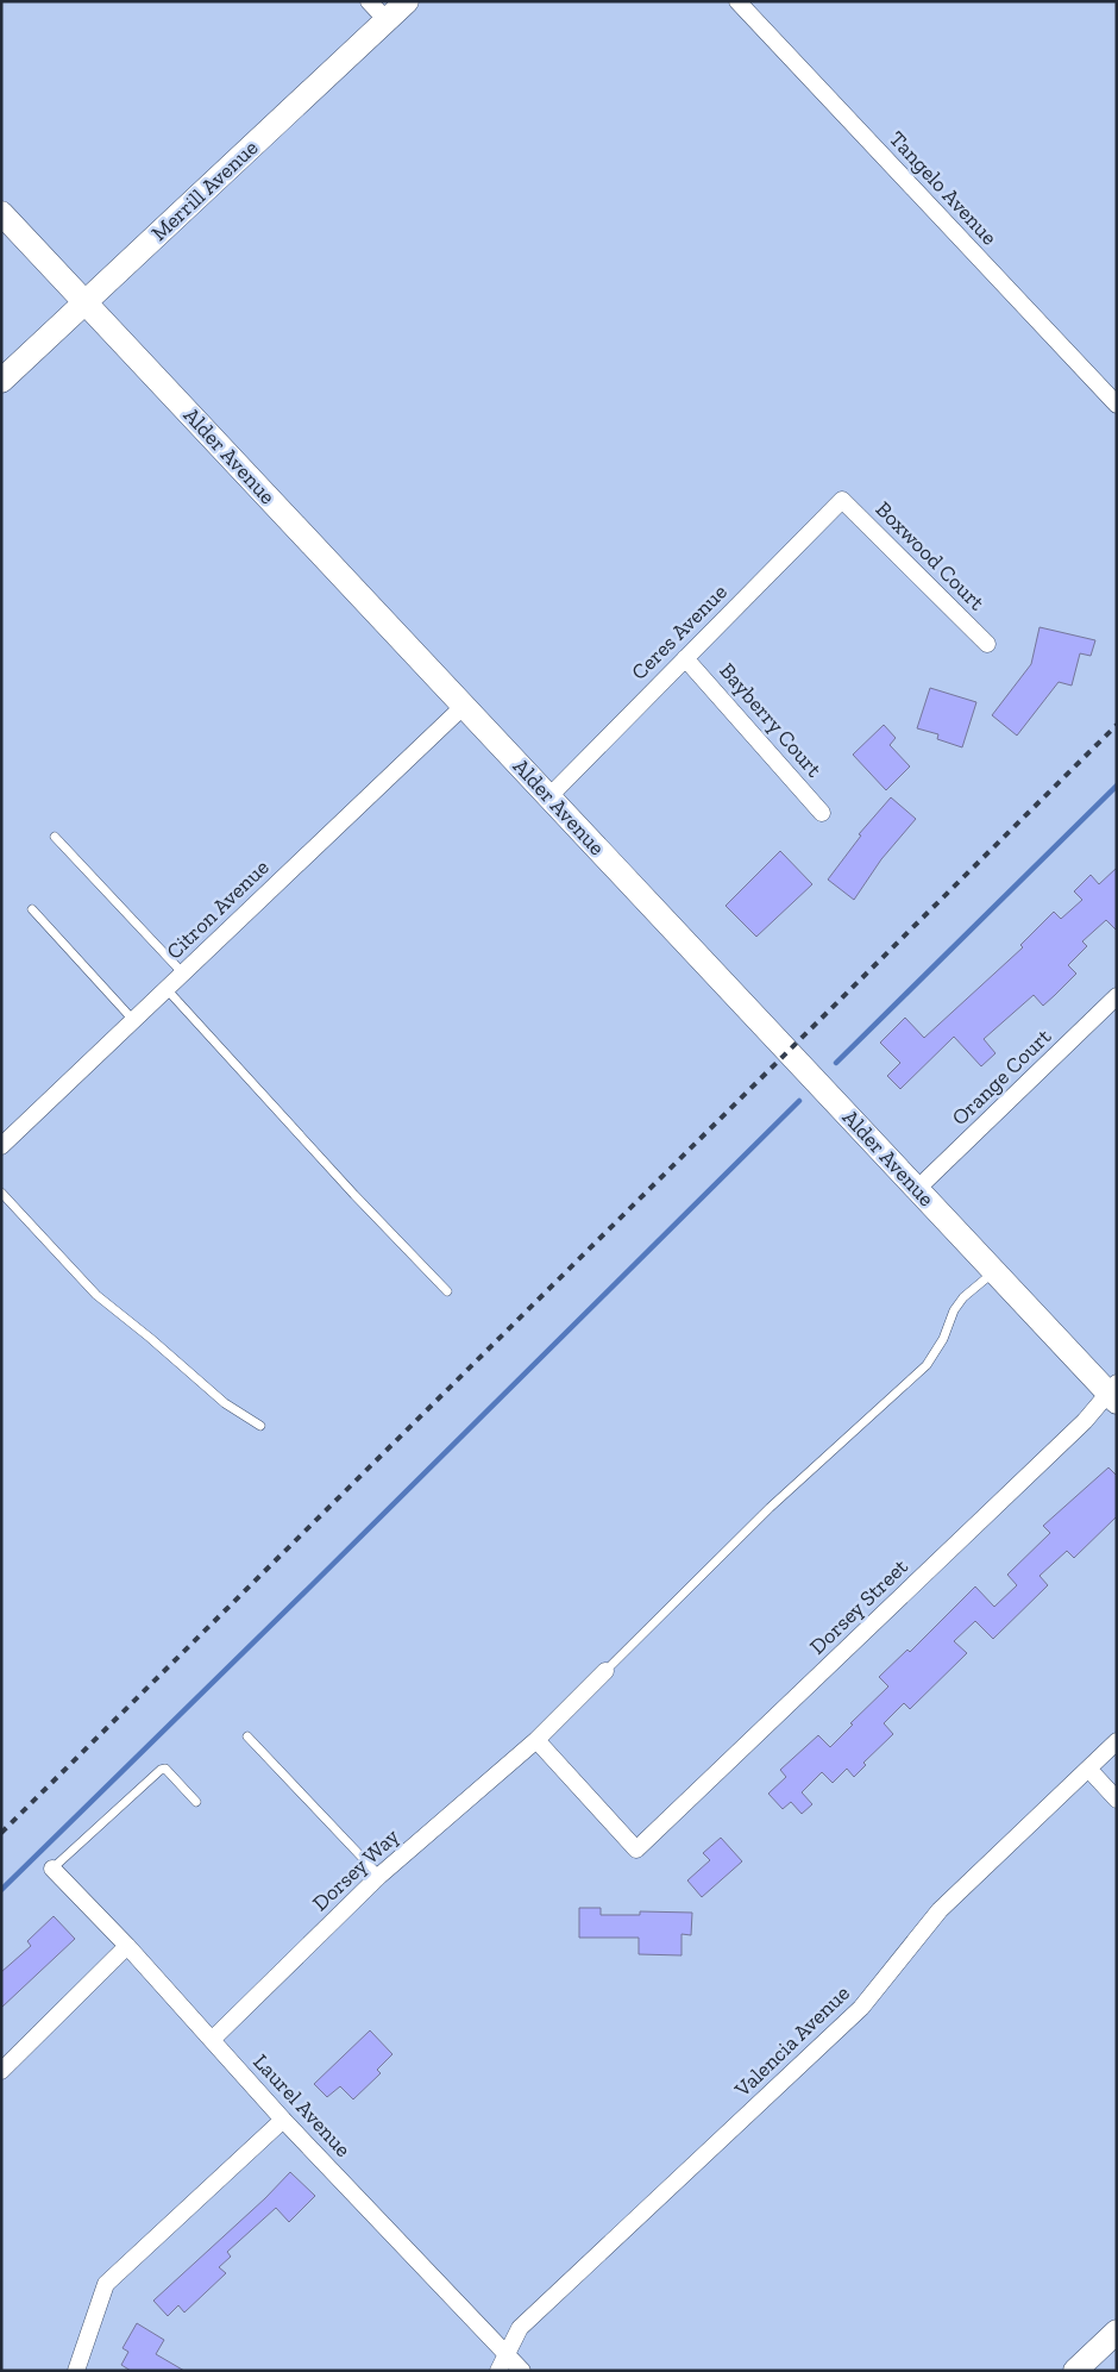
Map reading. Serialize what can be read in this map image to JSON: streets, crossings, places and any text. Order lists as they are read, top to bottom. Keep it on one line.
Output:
{"streets":{"main road":["Merrill Avenue","Alder Avenue"],"street":["Tangelo Avenue","Boxwood Court","Ceres Avenue","Bayberry Court","Citron Avenue","Orange Court","Dorsey Street","Dorsey Way","Valencia Avenue","Laurel Avenue"]},"crossings":[["Merrill Avenue","Alder Avenue"],["Alder Avenue","Ceres Avenue"],["Alder Avenue","Citron Avenue"],["Alder Avenue","Orange Court"],["Alder Avenue","Dorsey Street"],["Boxwood Court","Ceres Avenue"],["Ceres Avenue","Bayberry Court"],["Dorsey Street","Dorsey Way"],["Dorsey Way","Laurel Avenue"],["Valencia Avenue","Laurel Avenue"]]}
